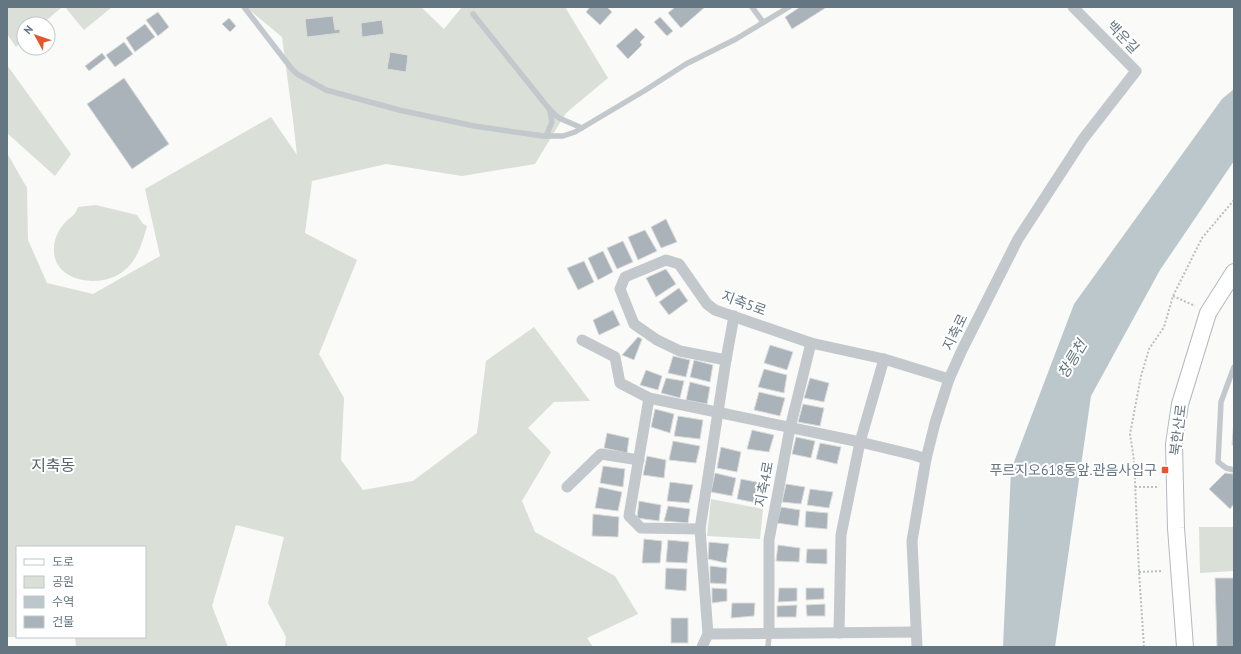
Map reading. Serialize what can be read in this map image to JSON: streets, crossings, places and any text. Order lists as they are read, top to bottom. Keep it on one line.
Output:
{"streets":{"main road":["북한산로"],"street":["백운길","지축5로","지축로","지축4로"]},"crossings":[["백운길","지축로"],["지축5로","지축로"],["지축5로","지축4로"]],"districts":["지축동"],"water":["창릉천"],"places":{"transit":["푸르지오618동앞.관음사입구"]},"legend":["도로","공원","수역","건물"],"north":"top left"}
